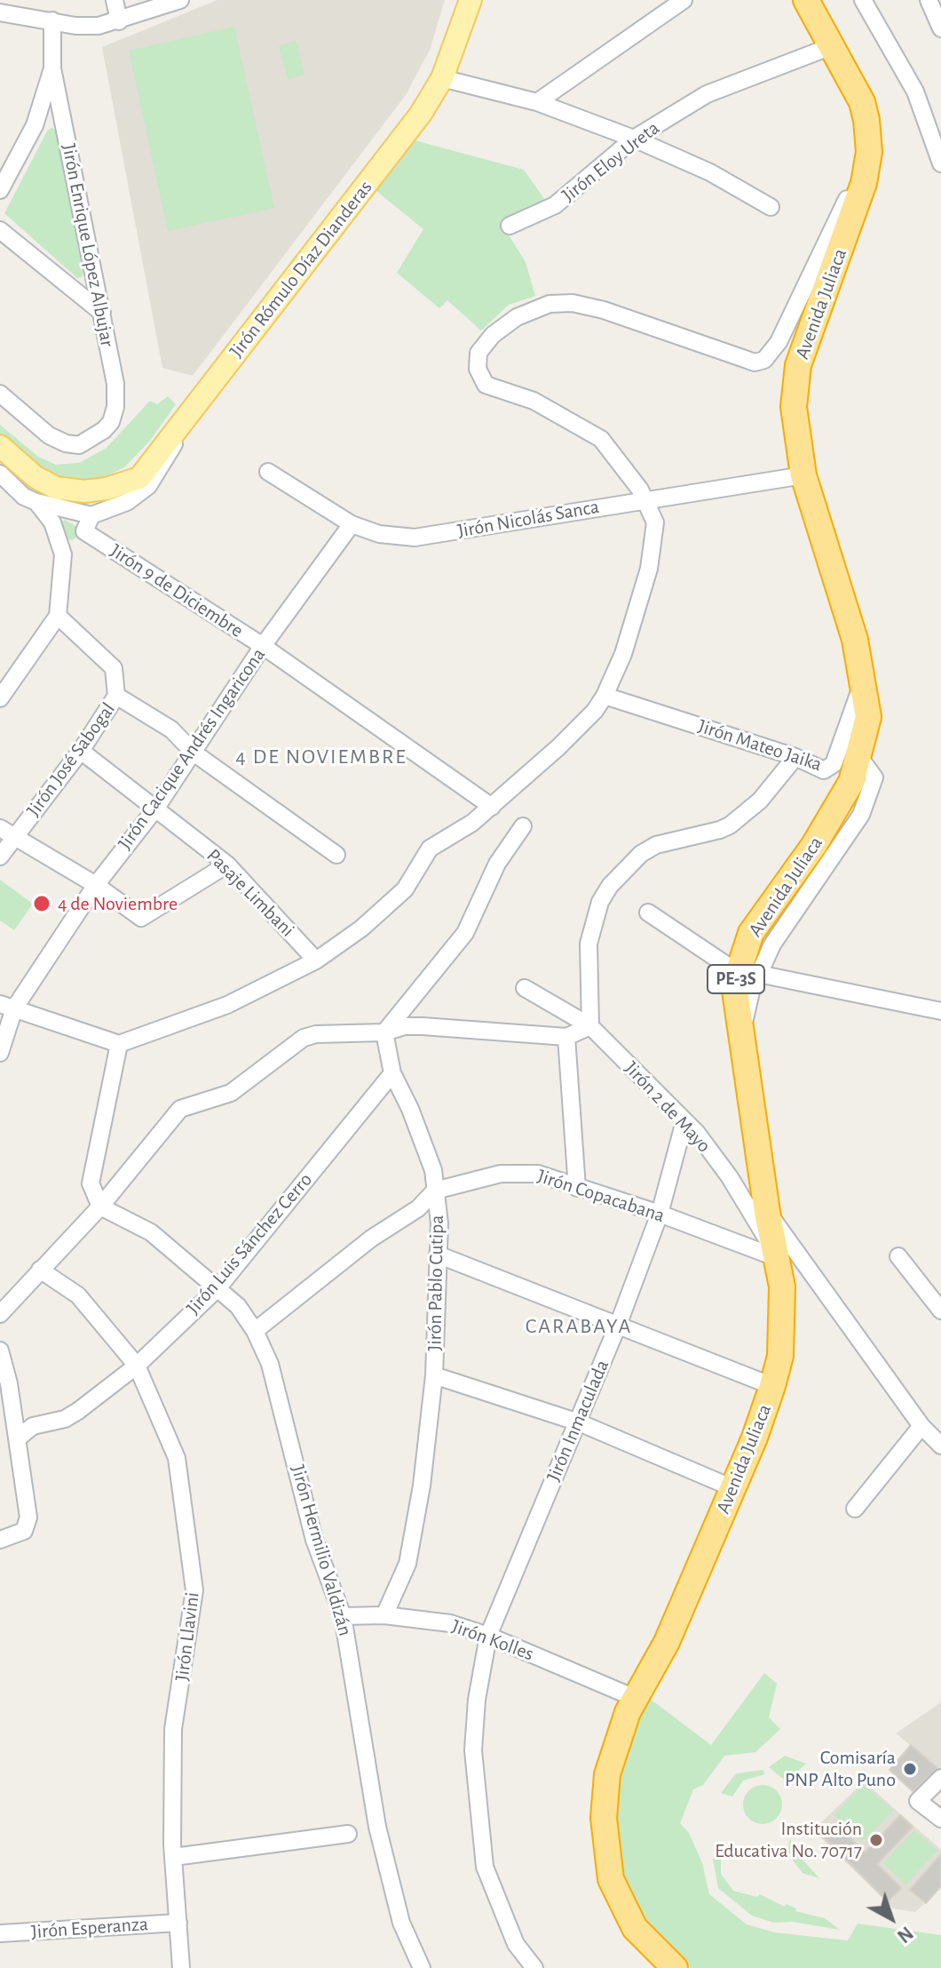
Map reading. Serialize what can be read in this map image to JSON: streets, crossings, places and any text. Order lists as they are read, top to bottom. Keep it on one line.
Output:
{"streets":{"highway":["Avenida Juliaca","PE-3S"],"main road":["Jirón Rómulo Díaz Dianderas"],"street":["Jirón Eloy Ureta","Jirón Enrique López Albujar","Jirón Nicolás Sanca","Jirón 9 de Diciembre","Jirón Mateo Jaika","Jirón Cacique Andrés Ingaricona","Jirón José Sabogal","Pasaje Limbani","Jirón 2 de Mayo","Jirón Copacabana","Jirón Luis Sánchez Cerro","Jirón Pablo Cutipa","Jirón Inmaculada","Jirón Hermilio Valdizán","Jirón Llavini","Jirón Kolles","Jirón Esperanza"]},"crossings":[["Jirón Eloy Ureta","Avenida Juliaca"],["Avenida Juliaca","Jirón Nicolás Sanca"],["Avenida Juliaca","Jirón Mateo Jaika"],["Avenida Juliaca","Jirón 2 de Mayo"],["Avenida Juliaca","Jirón Copacabana"],["Avenida Juliaca","Jirón Kolles"],["Jirón Nicolás Sanca","Jirón Cacique Andrés Ingaricona"],["Jirón 9 de Diciembre","Jirón Cacique Andrés Ingaricona"],["Jirón Cacique Andrés Ingaricona","Pasaje Limbani"],["Jirón José Sabogal","Pasaje Limbani"],["Jirón 2 de Mayo","Jirón Copacabana"],["Jirón 2 de Mayo","Jirón Inmaculada"],["Jirón Copacabana","Jirón Pablo Cutipa"],["Jirón Copacabana","Jirón Inmaculada"],["Jirón Copacabana","Jirón Hermilio Valdizán"],["Jirón Luis Sánchez Cerro","Jirón Pablo Cutipa"],["Jirón Luis Sánchez Cerro","Jirón Hermilio Valdizán"],["Jirón Luis Sánchez Cerro","Jirón Llavini"],["Jirón Pablo Cutipa","Jirón Kolles"],["Jirón Inmaculada","Jirón Kolles"],["Jirón Hermilio Valdizán","Jirón Kolles"],["Jirón Llavini","Jirón Esperanza"]],"districts":["4 DE NOVIEMBRE","CARABAYA"],"places":["4 de Noviembre","Comisaría PNP Alto Puno","Institución Educativa No. 70717"],"north":"bottom right"}
